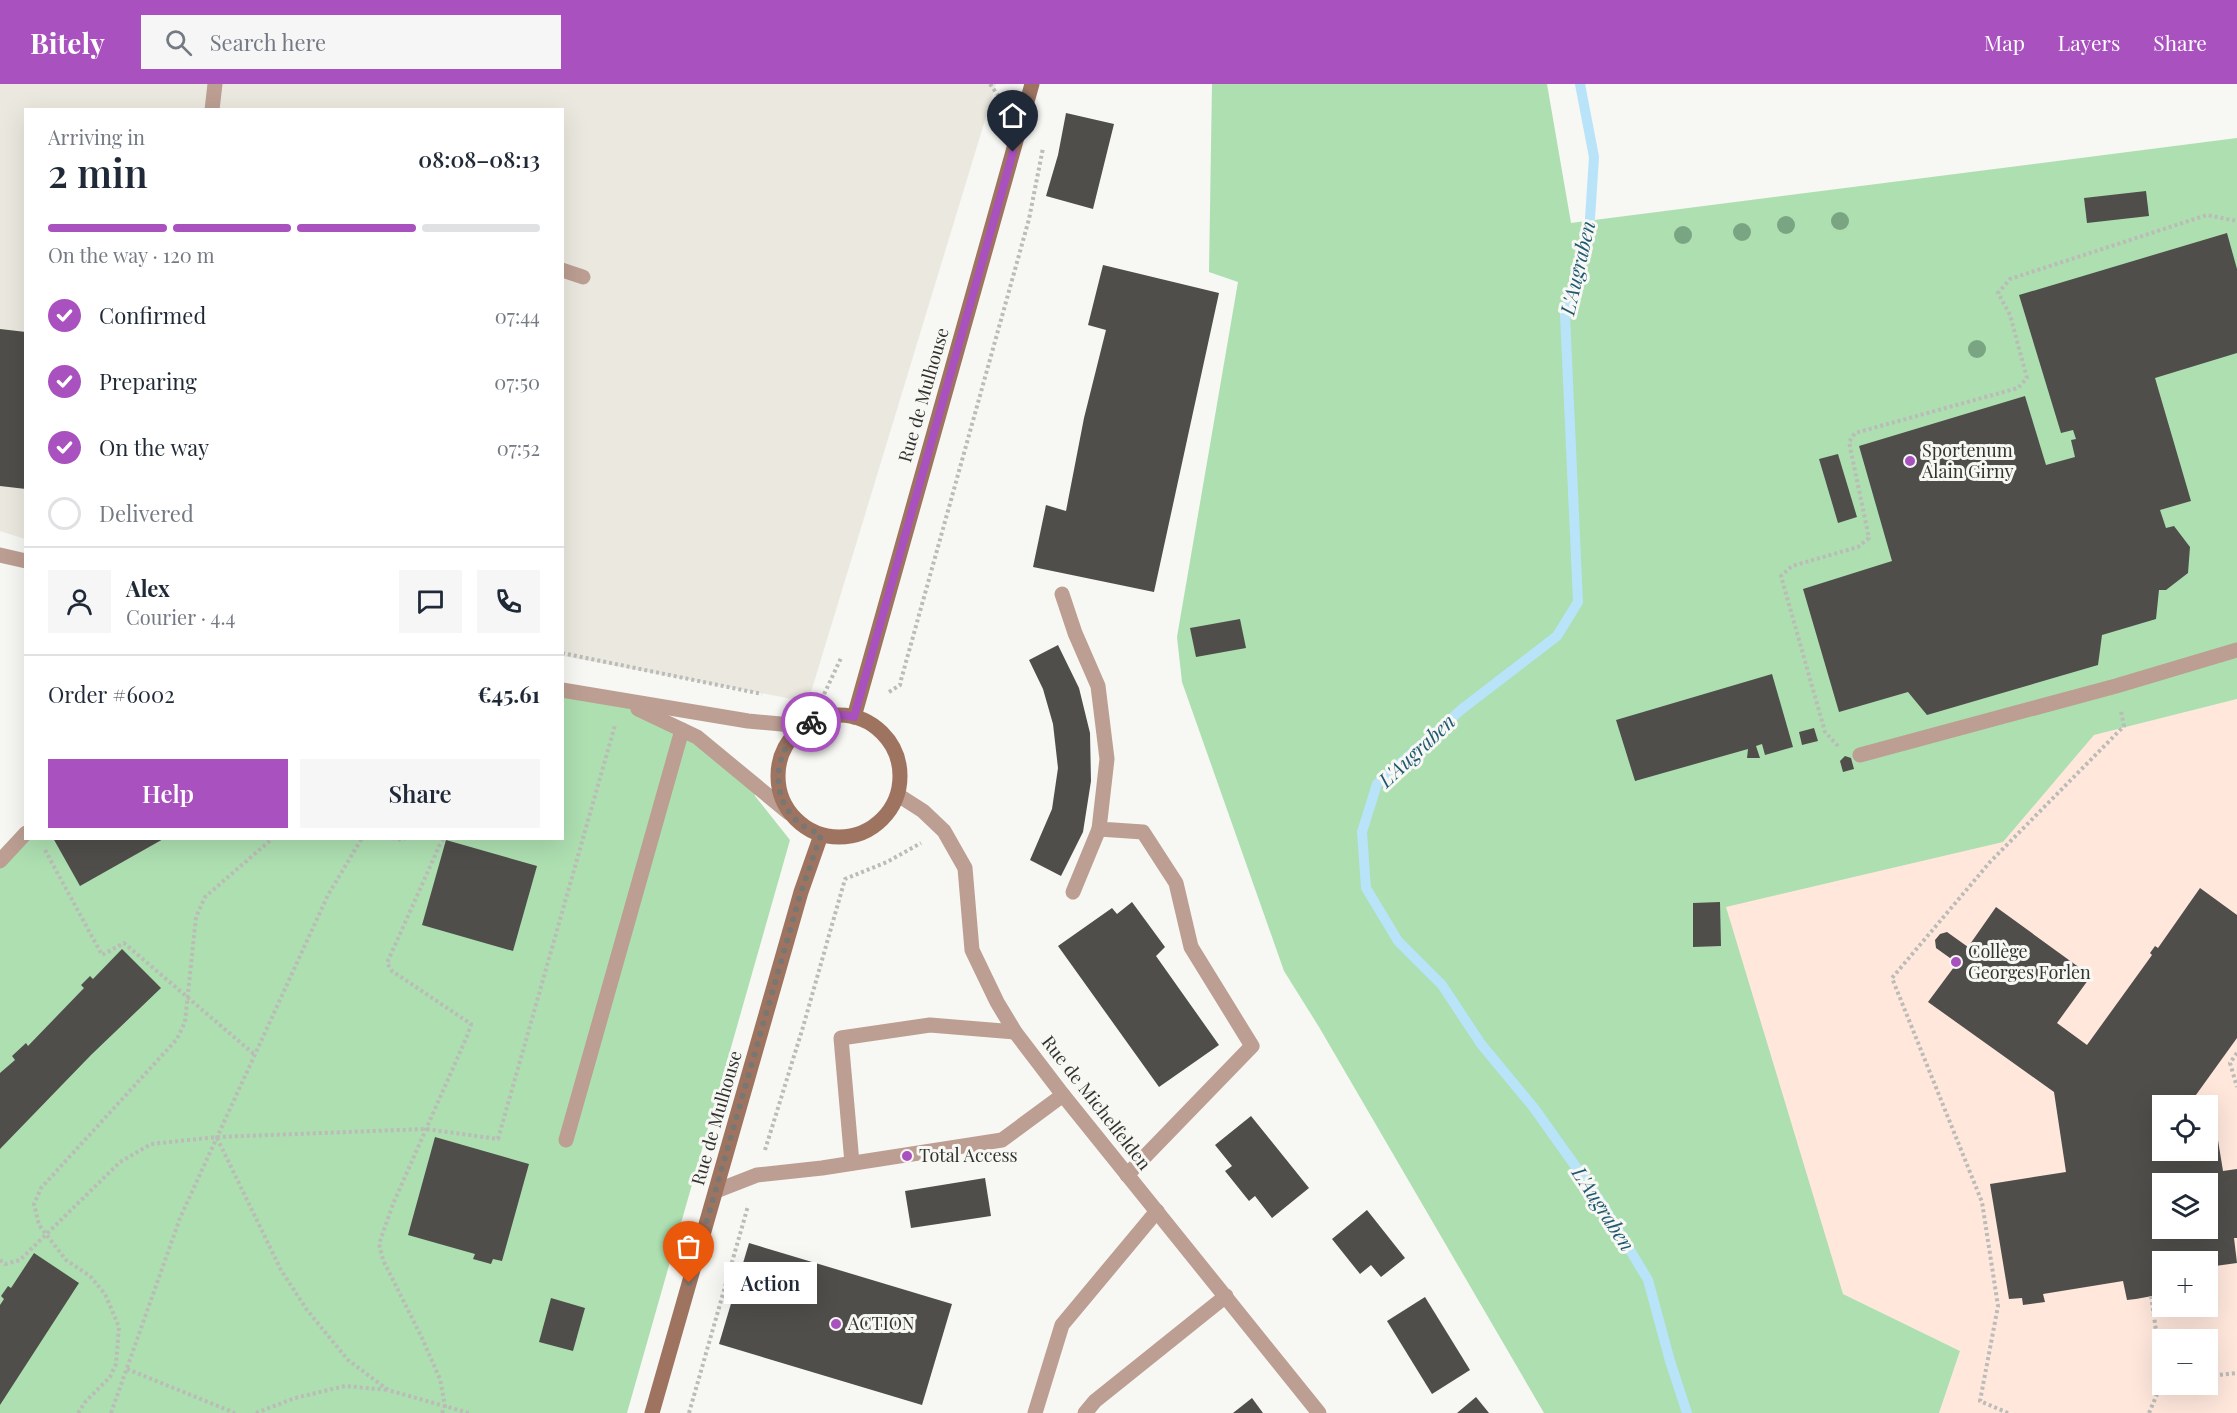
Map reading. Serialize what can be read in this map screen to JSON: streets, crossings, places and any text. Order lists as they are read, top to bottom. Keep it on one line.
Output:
{"streets":{"main road":["Rue de Mulhouse"],"street":["Rue de Michelfelden"]},"crossings":[["Rue de Mulhouse","Rue de Michelfelden"]],"water":["L'Augraben"],"places":["Sportenum Alain Girny","Collège Georges Forlen","Total Access","Action","ACTION"],"page":{"header":"Bitely","search":"Search here","nav":["Map","Layers","Share"],"heading":["2 min","Arriving in","08:08–08:13"],"panel":["Alex","Courier · 4.4","Order #6002","€45.61"],"bar":"On the way · 120 m","list":[["Confirmed","07:44"],["Preparing","07:50"],["On the way","07:52"],"Delivered"],"buttons":["Help","Share"],"map_buttons":["+","−"],"bubble":"Action"}}
